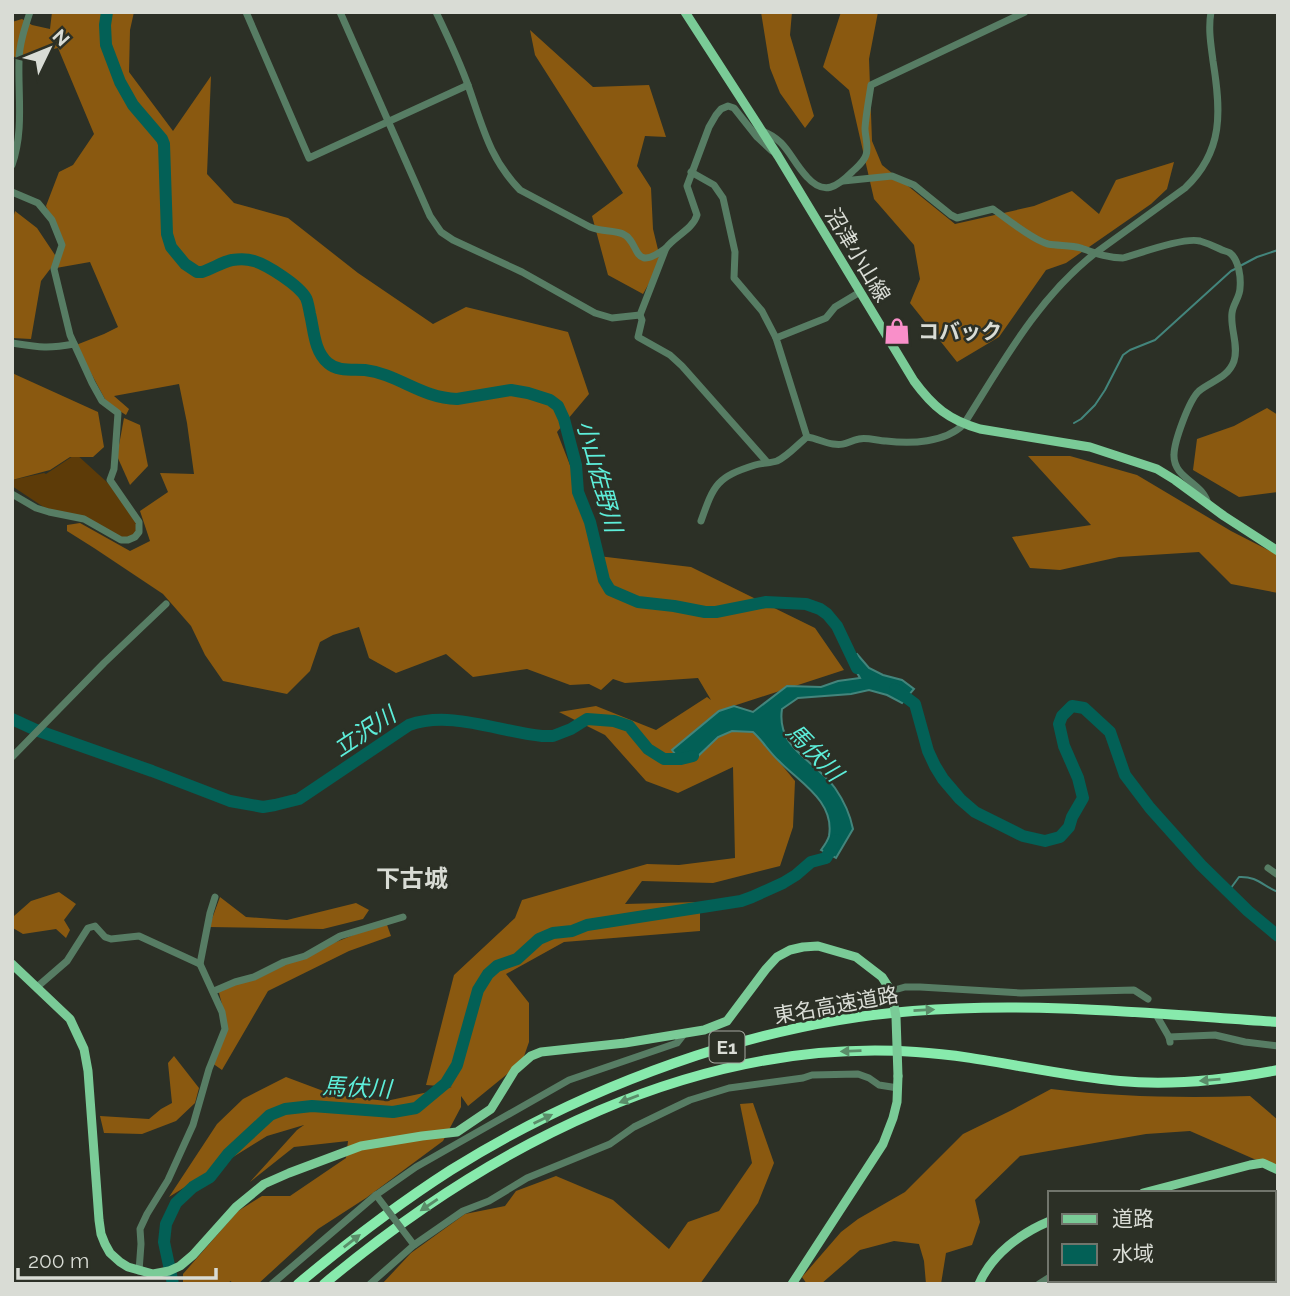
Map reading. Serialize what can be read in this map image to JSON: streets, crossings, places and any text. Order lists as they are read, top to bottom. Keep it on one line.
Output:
{"streets":{"highway":["東名高速道路","E1"],"main road":["沼津小山線"]},"districts":["下古城"],"water":["小山佐野川","立沢川","馬伏川"],"places":{"shop":["コバック"]},"legend":["道路","水域"],"scale_bar":"200 m","north":"top right"}
